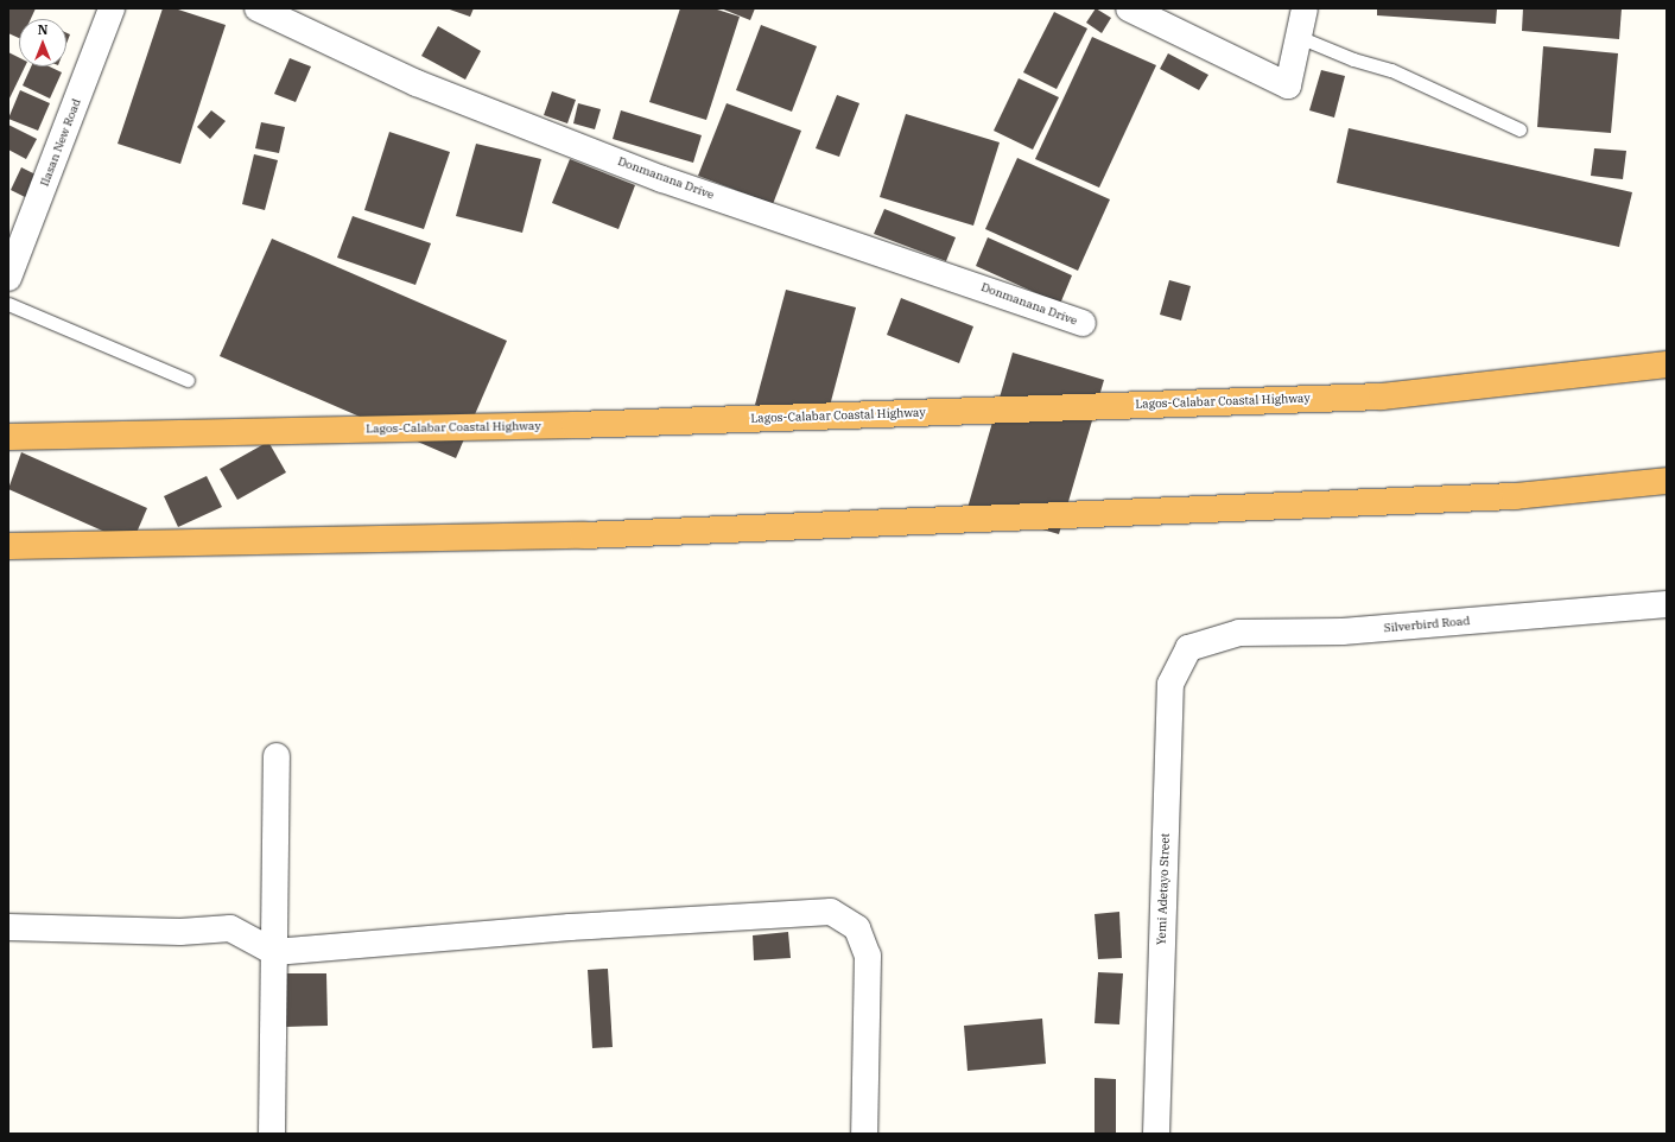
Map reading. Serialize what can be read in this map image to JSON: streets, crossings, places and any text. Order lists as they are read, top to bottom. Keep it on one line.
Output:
{"streets":{"highway":["Lagos-Calabar Coastal Highway"],"street":["Ilasan New Road","Donmanana Drive","Silverbird Road","Yemi Adetayo Street"]},"crossings":[["Silverbird Road","Yemi Adetayo Street"]],"north":"top"}
